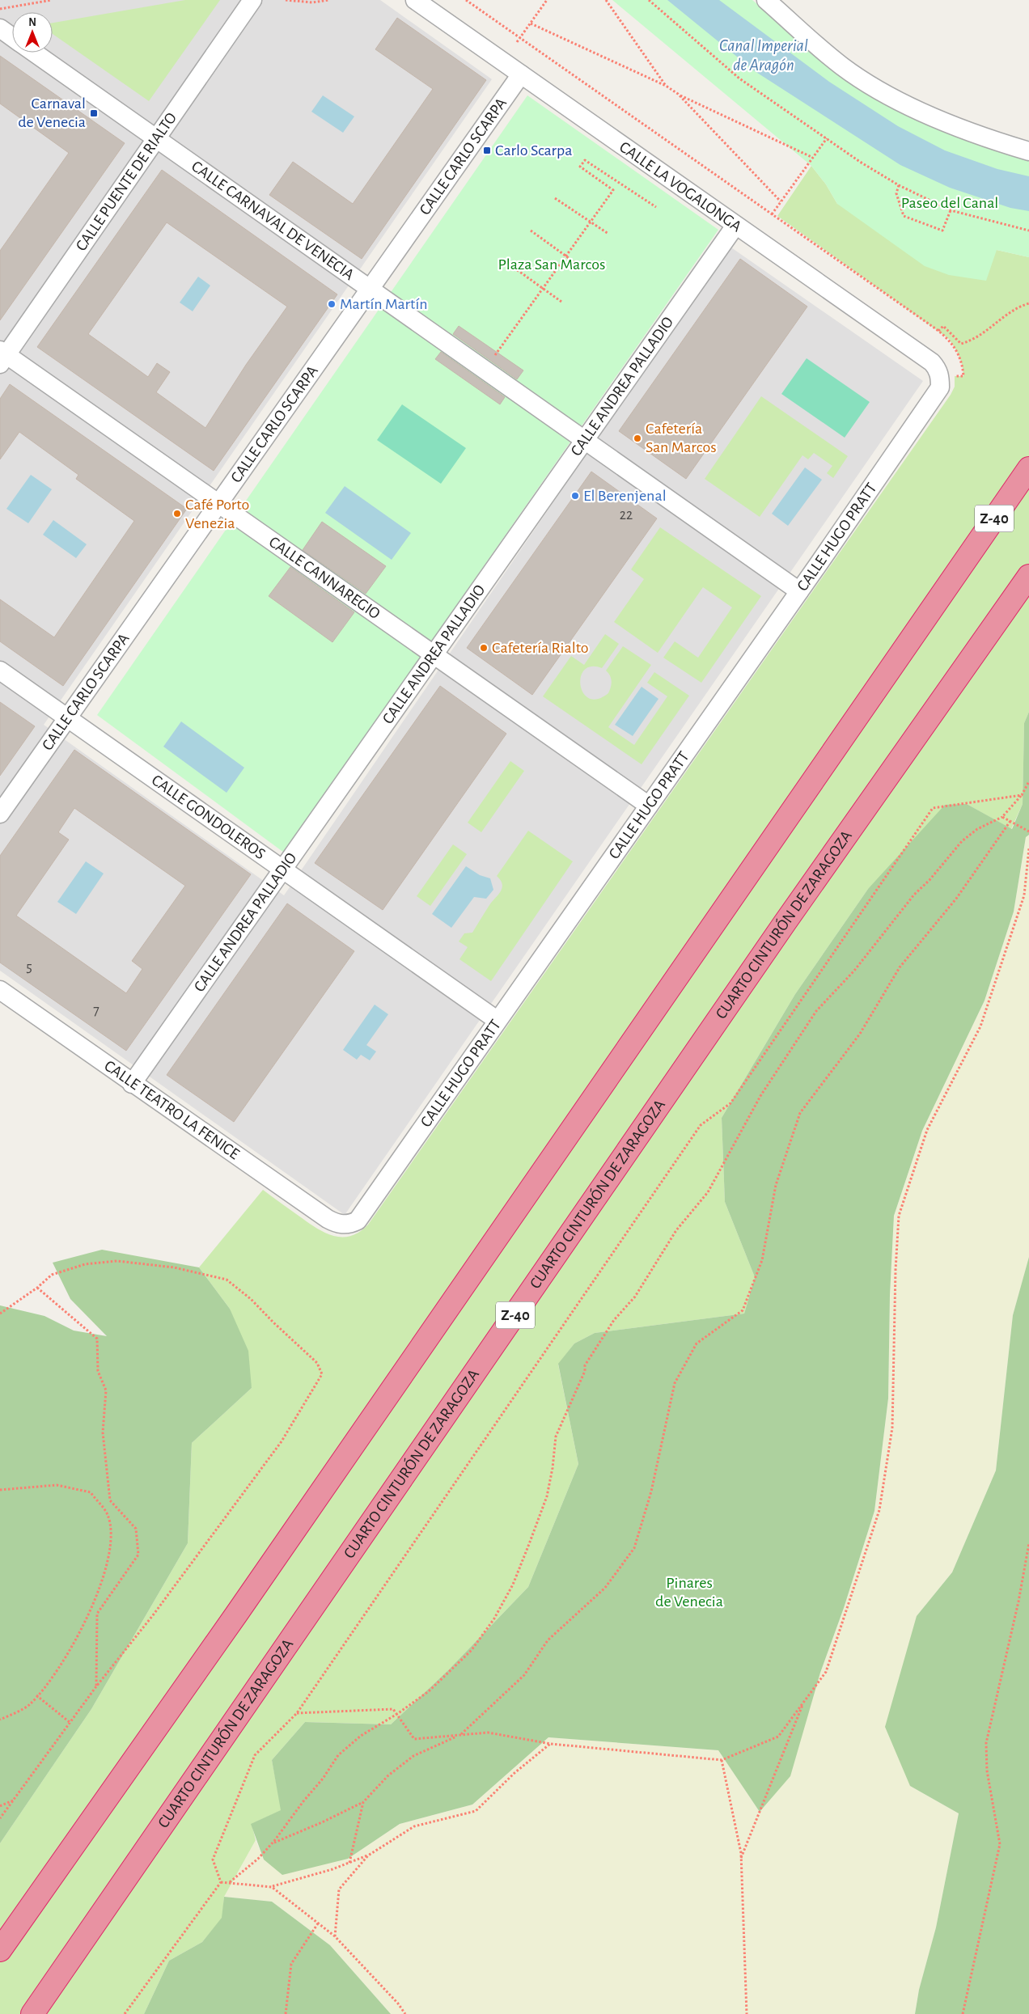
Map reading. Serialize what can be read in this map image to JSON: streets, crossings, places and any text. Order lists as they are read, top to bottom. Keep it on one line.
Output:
{"streets":{"highway":["Z-40","CUARTO CINTURÓN DE ZARAGOZA"],"street":["CALLE CARLO SCARPA","CALLE PUENTE DE RIALTO","CALLE LA VOGALONGA","CALLE CARNAVAL DE VENECIA","CALLE ANDREA PALLADIO","CALLE HUGO PRATT","CALLE CANNAREGIO","CALLE GONDOLEROS","CALLE TEATRO LA FENICE"]},"crossings":[["CALLE CARLO SCARPA","CALLE LA VOGALONGA"],["CALLE CARLO SCARPA","CALLE CARNAVAL DE VENECIA"],["CALLE CARLO SCARPA","CALLE CANNAREGIO"],["CALLE CARLO SCARPA","CALLE GONDOLEROS"],["CALLE PUENTE DE RIALTO","CALLE CARNAVAL DE VENECIA"],["CALLE PUENTE DE RIALTO","CALLE CANNAREGIO"],["CALLE LA VOGALONGA","CALLE ANDREA PALLADIO"],["CALLE LA VOGALONGA","CALLE HUGO PRATT"],["CALLE CARNAVAL DE VENECIA","CALLE ANDREA PALLADIO"],["CALLE CARNAVAL DE VENECIA","CALLE HUGO PRATT"],["CALLE ANDREA PALLADIO","CALLE CANNAREGIO"],["CALLE ANDREA PALLADIO","CALLE GONDOLEROS"],["CALLE ANDREA PALLADIO","CALLE TEATRO LA FENICE"],["CALLE HUGO PRATT","CALLE CANNAREGIO"],["CALLE HUGO PRATT","CALLE GONDOLEROS"],["CALLE HUGO PRATT","CALLE TEATRO LA FENICE"]],"water":["Canal Imperial de Aragón"],"parks":["Paseo del Canal","Plaza San Marcos","Pinares de Venecia"],"places":{"transit":["Carnaval de Venecia","Carlo Scarpa"],"other":["Martín Martín","Cafetería San Marcos","El Berenjenal","Café Porto Venezia","Cafetería Rialto"]},"house_numbers":["22","5","7"],"north":"top"}
